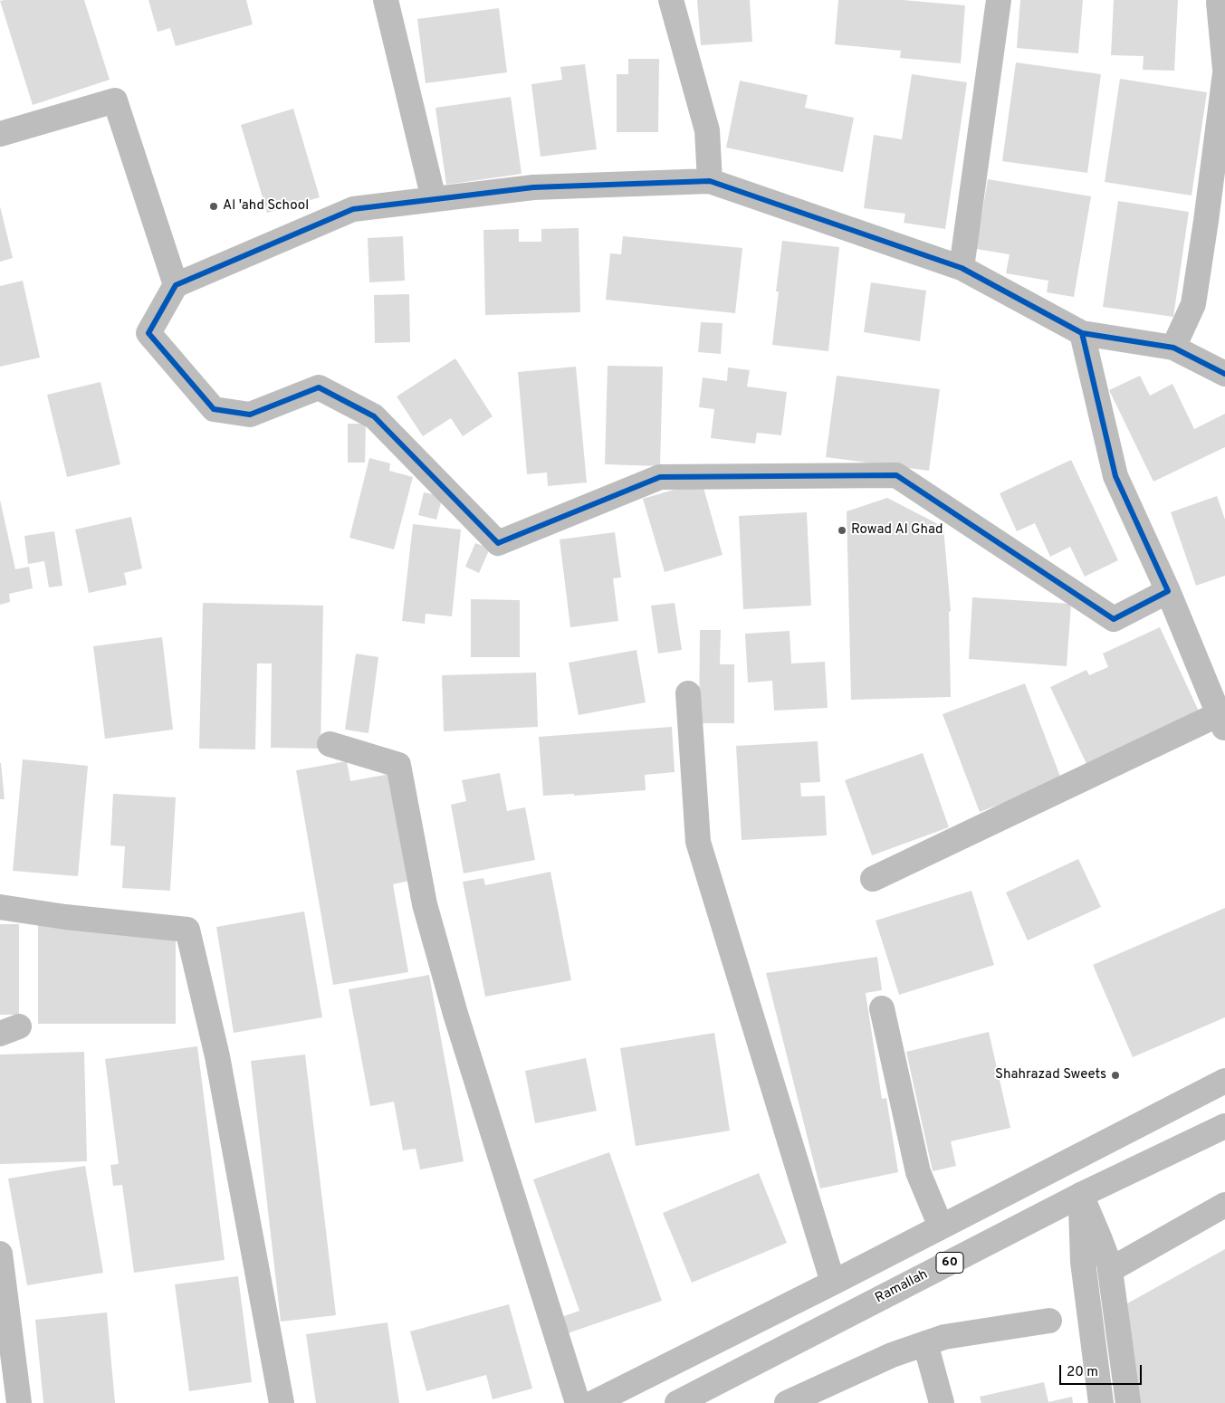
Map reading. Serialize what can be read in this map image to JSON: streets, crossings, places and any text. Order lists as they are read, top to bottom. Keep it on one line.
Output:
{"streets":{"main road":["60","Ramallah"]},"places":["Al 'ahd School","Rowad Al Ghad","Shahrazad Sweets"],"scale_bar":"20 m"}
